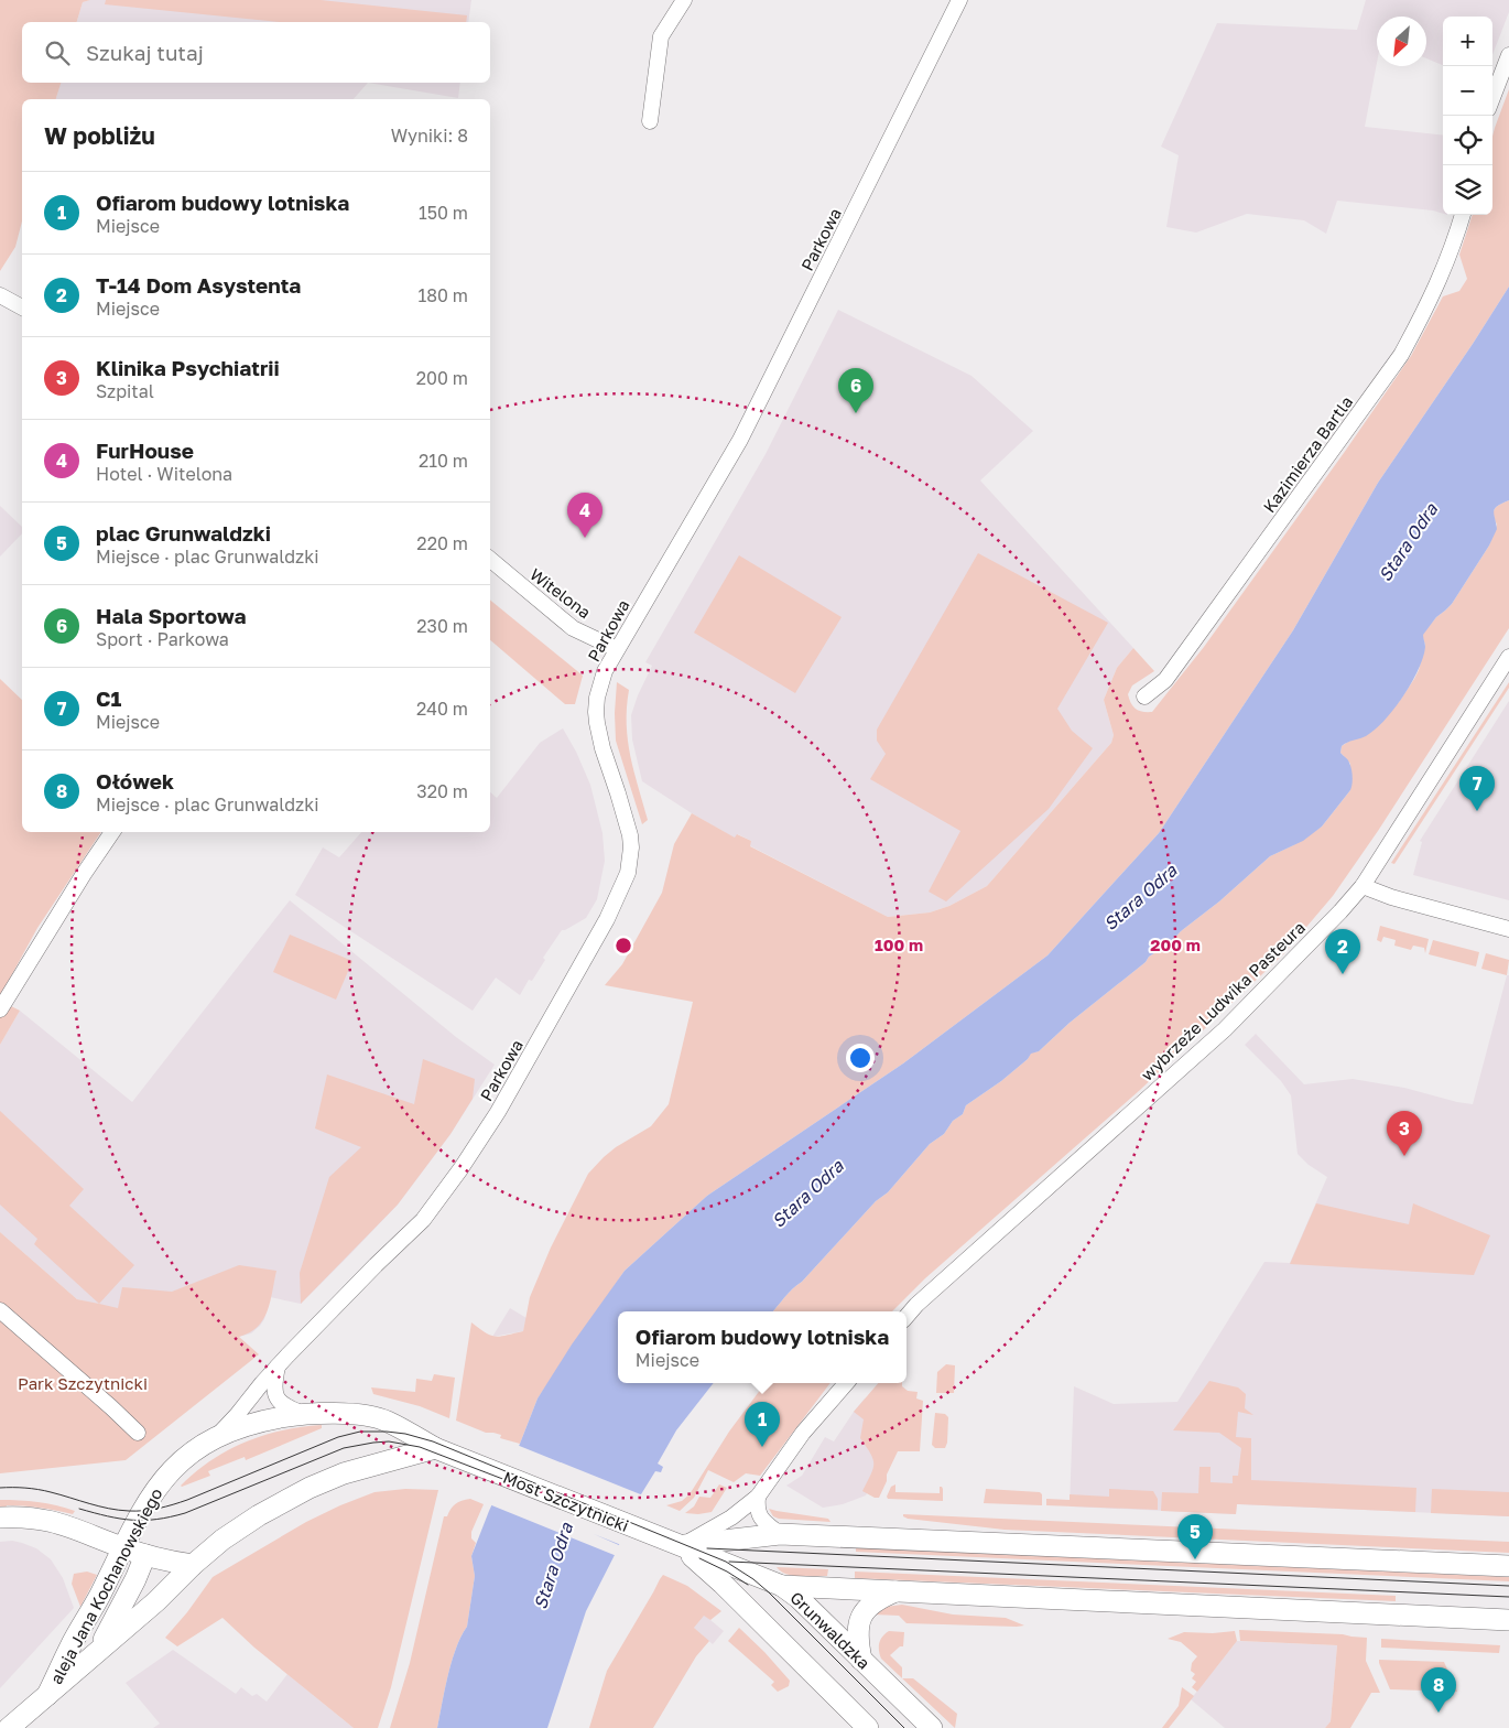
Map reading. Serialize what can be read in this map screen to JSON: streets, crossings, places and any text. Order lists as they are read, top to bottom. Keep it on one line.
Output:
{"streets":{"main road":["Most Szczytnicki","aleja Jana Kochanowskiego","Grunwaldzka"],"street":["Parkowa","Kazimierza Bartla","Witelona","wybrzeże Ludwika Pasteura"]},"crossings":[["Parkowa","Witelona"],["Parkowa","aleja Jana Kochanowskiego"],["Most Szczytnicki","aleja Jana Kochanowskiego"],["Most Szczytnicki","Grunwaldzka"]],"water":["Stara Odra"],"parks":["Park Szczytnicki"],"north":"bottom left","page":{"map_buttons":["+","−"],"search":"Szukaj tutaj","heading":["W pobliżu","Wyniki: 8"],"list":[{"mark":"1","name":"Ofiarom budowy lotniska","note":"Miejsce","value":"150 m"},{"mark":"2","name":"T-14 Dom Asystenta","note":"Miejsce","value":"180 m"},{"mark":"3","name":"Klinika Psychiatrii","note":"Szpital","value":"200 m"},{"mark":"4","name":"FurHouse","note":"Hotel · Witelona","value":"210 m"},{"mark":"5","name":"plac Grunwaldzki","note":"Miejsce · plac Grunwaldzki","value":"220 m"},{"mark":"6","name":"Hala Sportowa","note":"Sport · Parkowa","value":"230 m"},{"mark":"7","name":"C1","note":"Miejsce","value":"240 m"},{"mark":"8","name":"Ołówek","note":"Miejsce · plac Grunwaldzki","value":"320 m"}],"pins":["6","4","7","2","3","1","5","8"],"popup":["Ofiarom budowy lotniska","Miejsce"]},"rings":["100 m","200 m"]}
